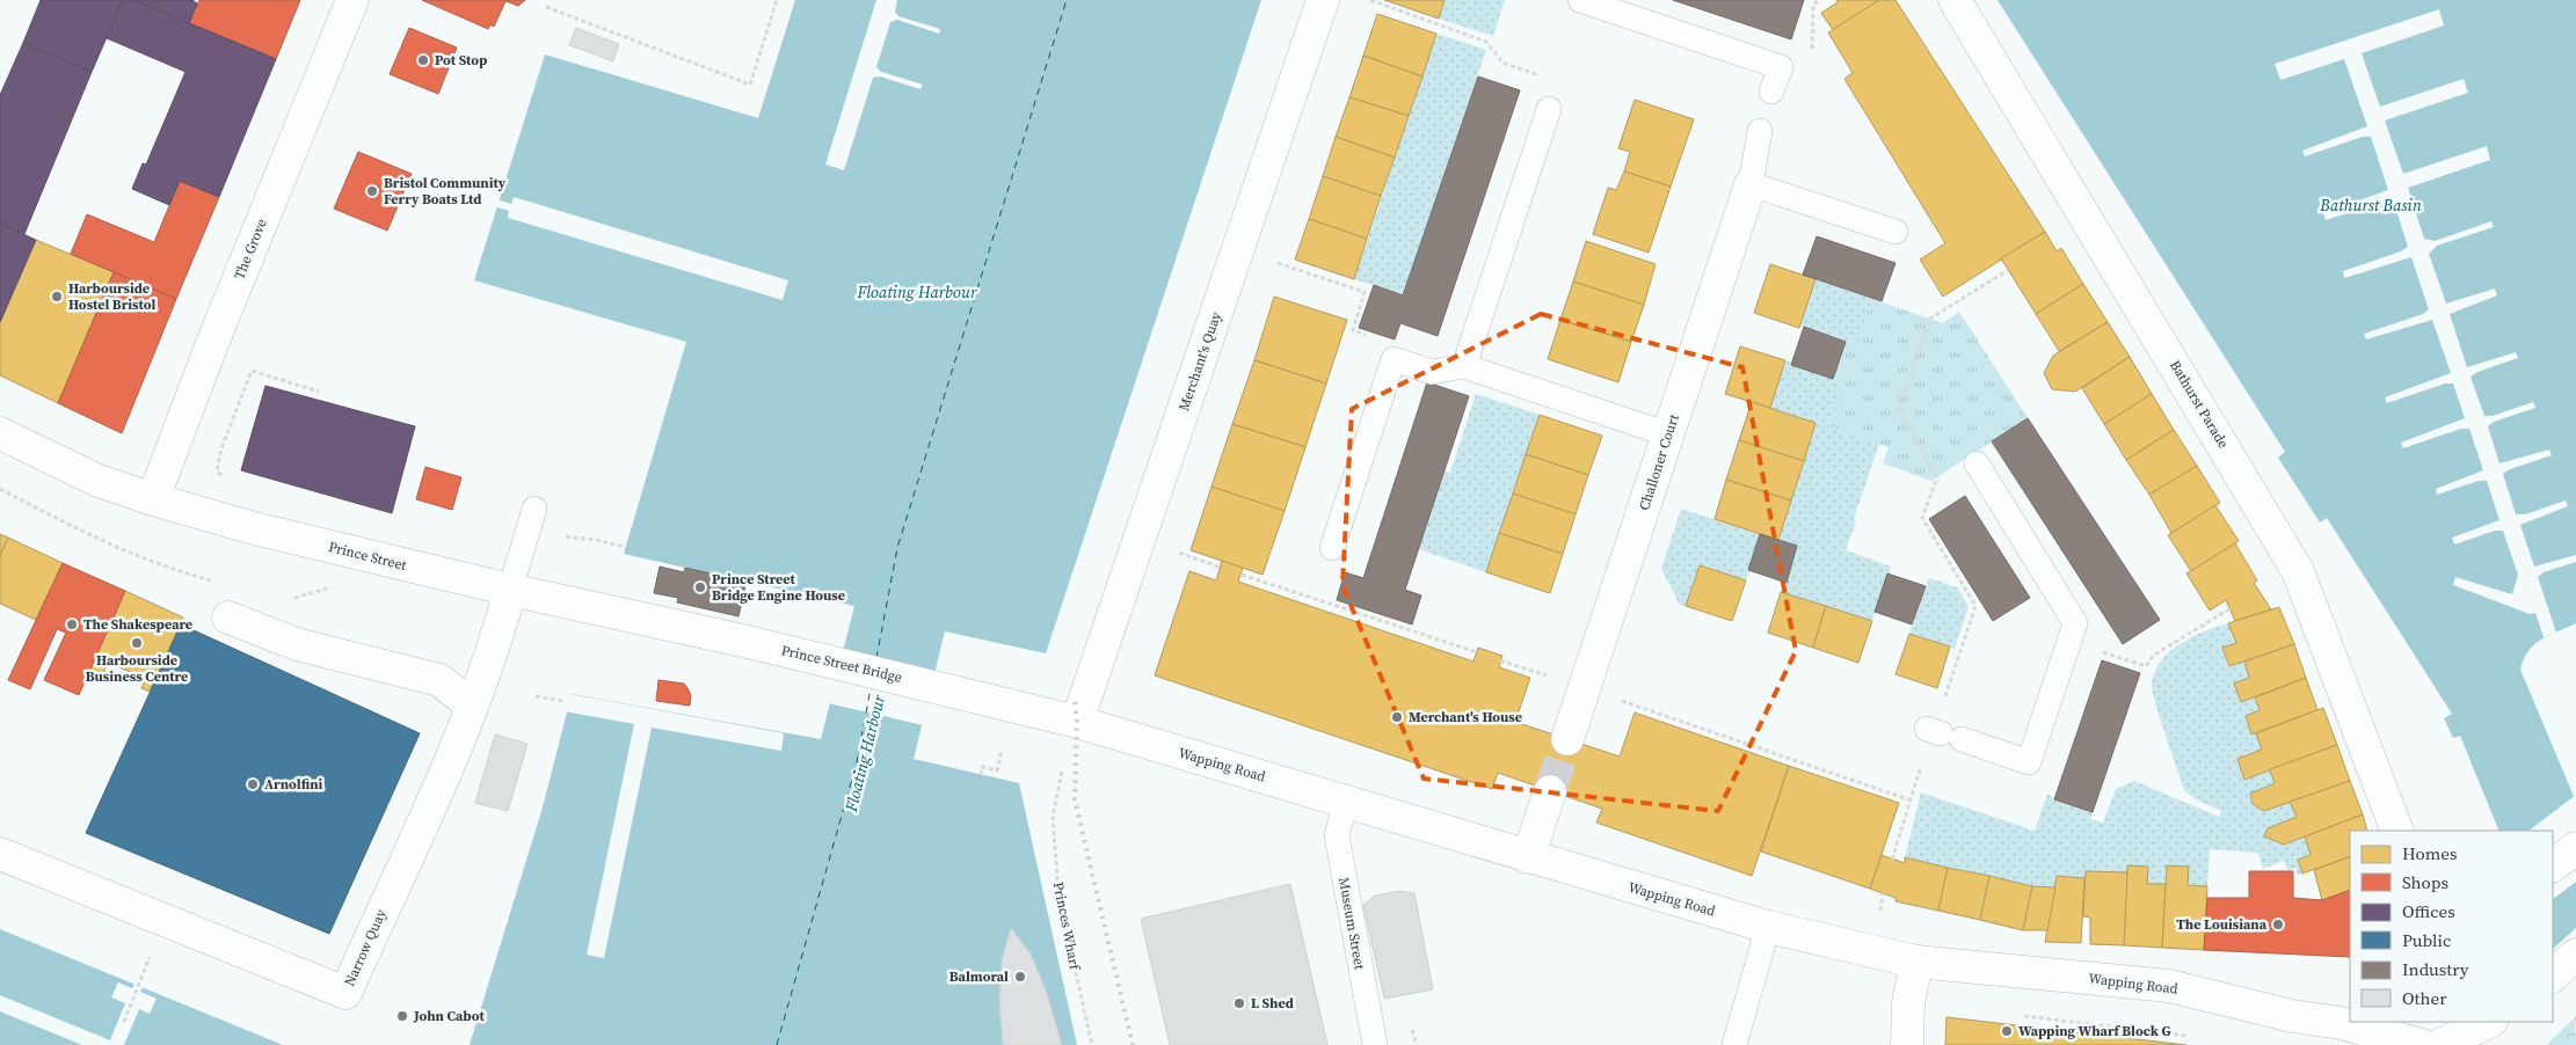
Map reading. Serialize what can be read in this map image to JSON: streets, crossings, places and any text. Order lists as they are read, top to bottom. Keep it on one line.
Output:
{"streets":{"street":["The Grove","Merchant's Quay","Bathurst Parade","Challoner Court","Prince Street","Prince Street Bridge","Wapping Road","Narrow Quay"],"lane":["Museum Street"],"path":["Princes Wharf"]},"crossings":[["The Grove","Prince Street"],["Merchant's Quay","Wapping Road"],["Prince Street","Prince Street Bridge"],["Prince Street","Narrow Quay"],["Prince Street Bridge","Wapping Road"],["Wapping Road","Museum Street"]],"water":["Bathurst Basin","Floating Harbour"],"places":["Pot Stop","Bristol Community Ferry Boats Ltd","Harbourside Hostel Bristol","Prince Street Bridge Engine House","The Shakespeare","Harbourside Business Centre","Merchant's House","Arnolfini","The Louisiana","Balmoral","L Shed","John Cabot","Wapping Wharf Block G"],"legend":["Homes","Shops","Offices","Public","Industry","Other"]}
